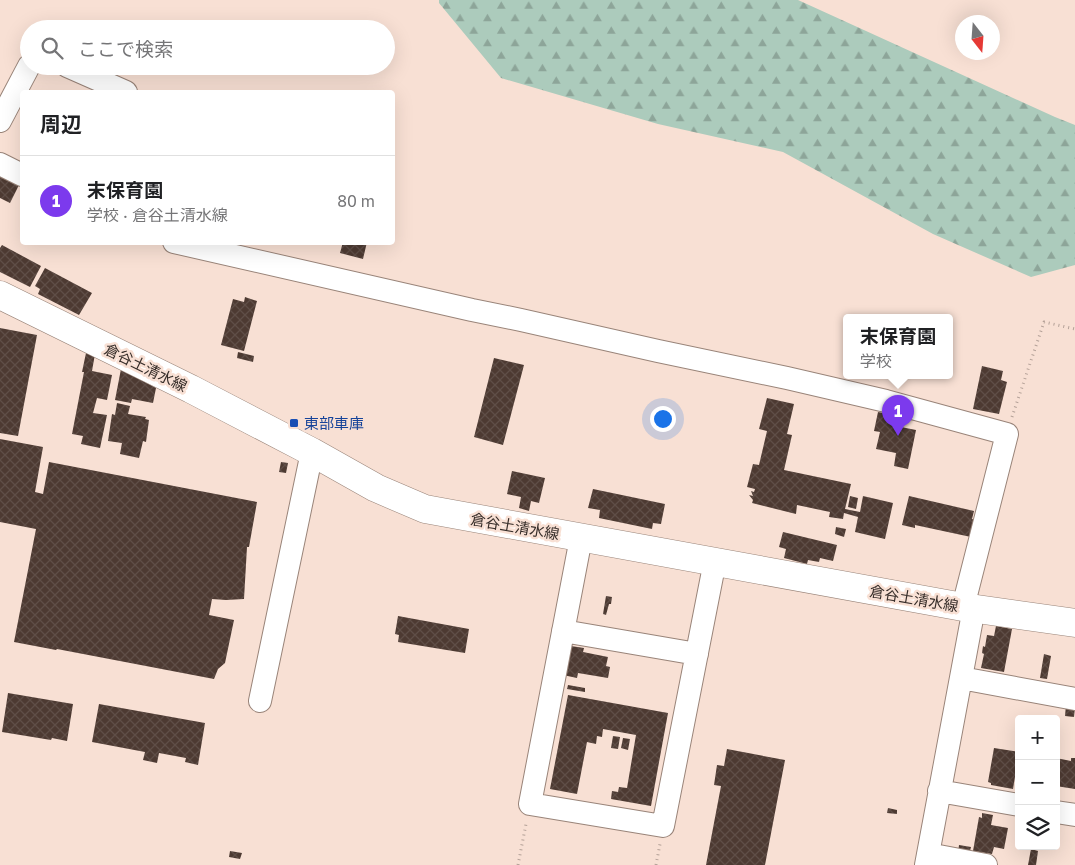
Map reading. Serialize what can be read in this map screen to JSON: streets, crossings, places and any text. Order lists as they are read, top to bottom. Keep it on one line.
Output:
{"streets":{"main road":["倉谷土清水線"]},"places":{"transit":["東部車庫"]},"north":"bottom","page":{"search":"ここで検索","heading":"周辺","list":[{"mark":"1","name":"末保育園","note":"学校 · 倉谷土清水線","value":"80 m"}],"popup":["末保育園","学校"],"pins":"1","map_buttons":["+","−"]}}
